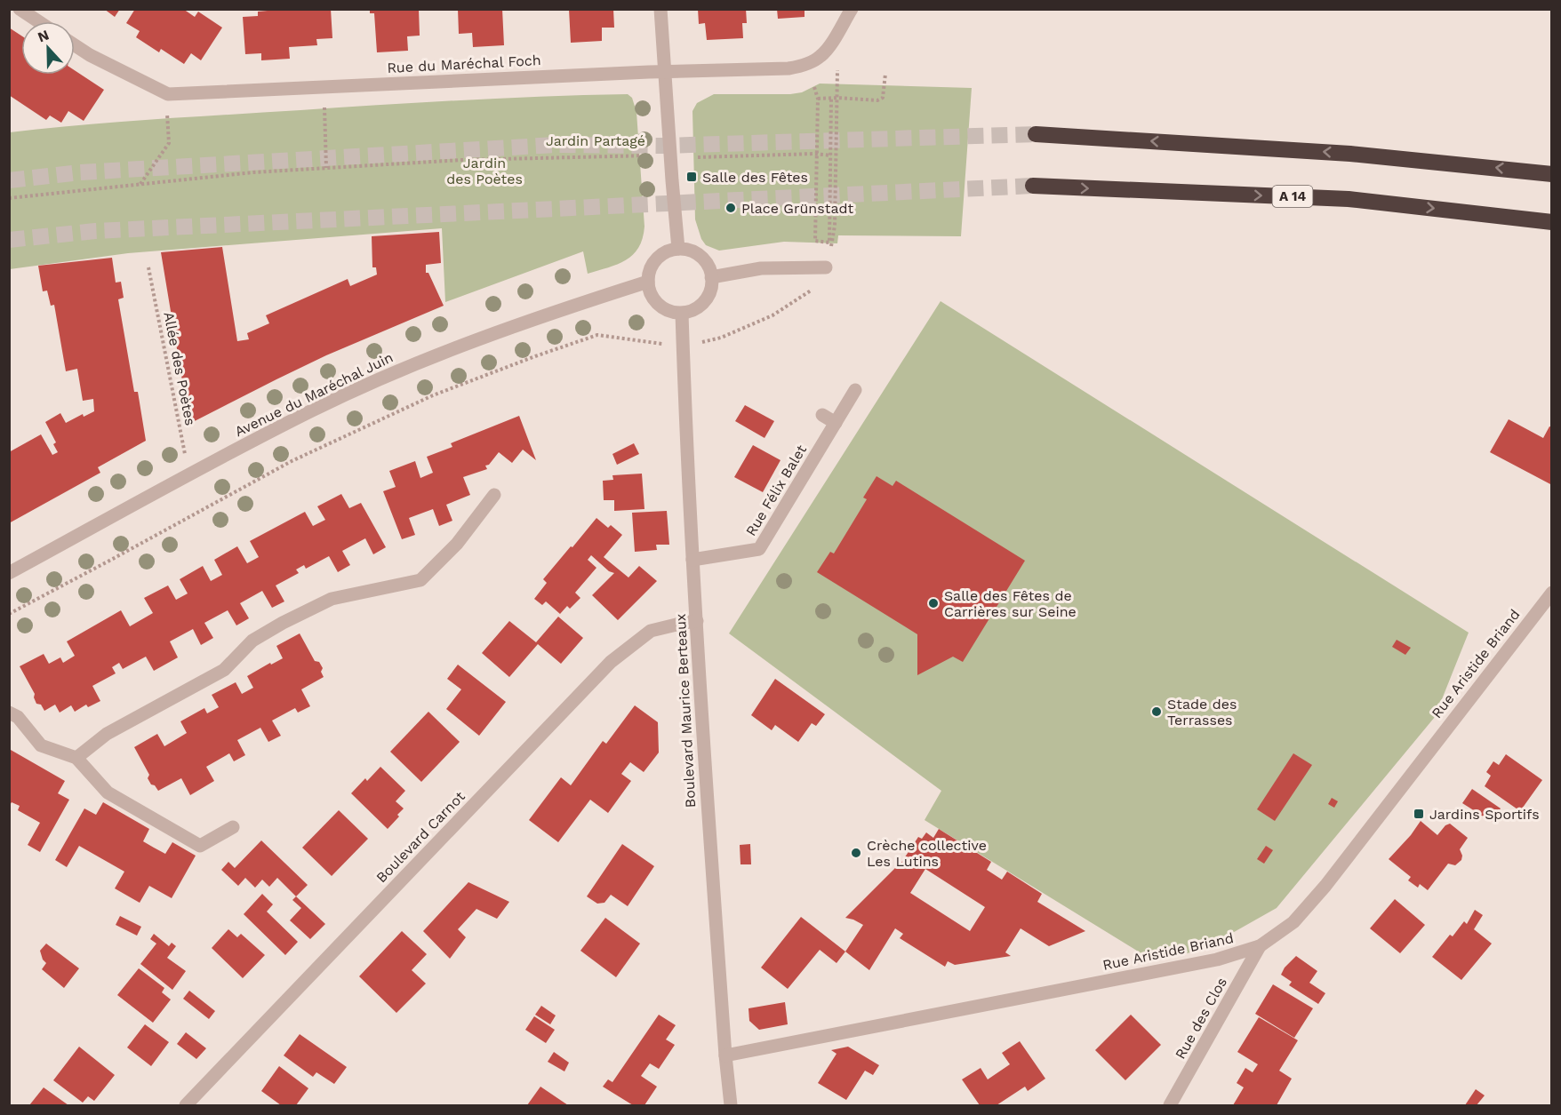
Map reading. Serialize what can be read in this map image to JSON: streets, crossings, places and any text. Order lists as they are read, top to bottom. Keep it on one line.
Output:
{"streets":{"highway":["A 14"],"street":["Rue du Maréchal Foch","Avenue du Maréchal Juin","Rue Félix Balet","Rue Aristide Briand","Boulevard Maurice Berteaux","Boulevard Carnot","Rue des Clos"],"path":["Allée des Poètes"]},"crossings":[["Allée des Poètes","Avenue du Maréchal Juin"],["Avenue du Maréchal Juin","Boulevard Maurice Berteaux"],["Rue Félix Balet","Boulevard Maurice Berteaux"],["Rue Aristide Briand","Boulevard Maurice Berteaux"],["Rue Aristide Briand","Rue des Clos"],["Boulevard Maurice Berteaux","Boulevard Carnot"]],"parks":["Jardin Partagé","Jardin des Poètes"],"places":{"transit":["Salle des Fêtes","Jardins Sportifs"],"other":["Place Grünstadt","Salle des Fêtes de Carrières sur Seine","Stade des Terrasses","Crèche collective Les Lutins"]},"north":"top"}
